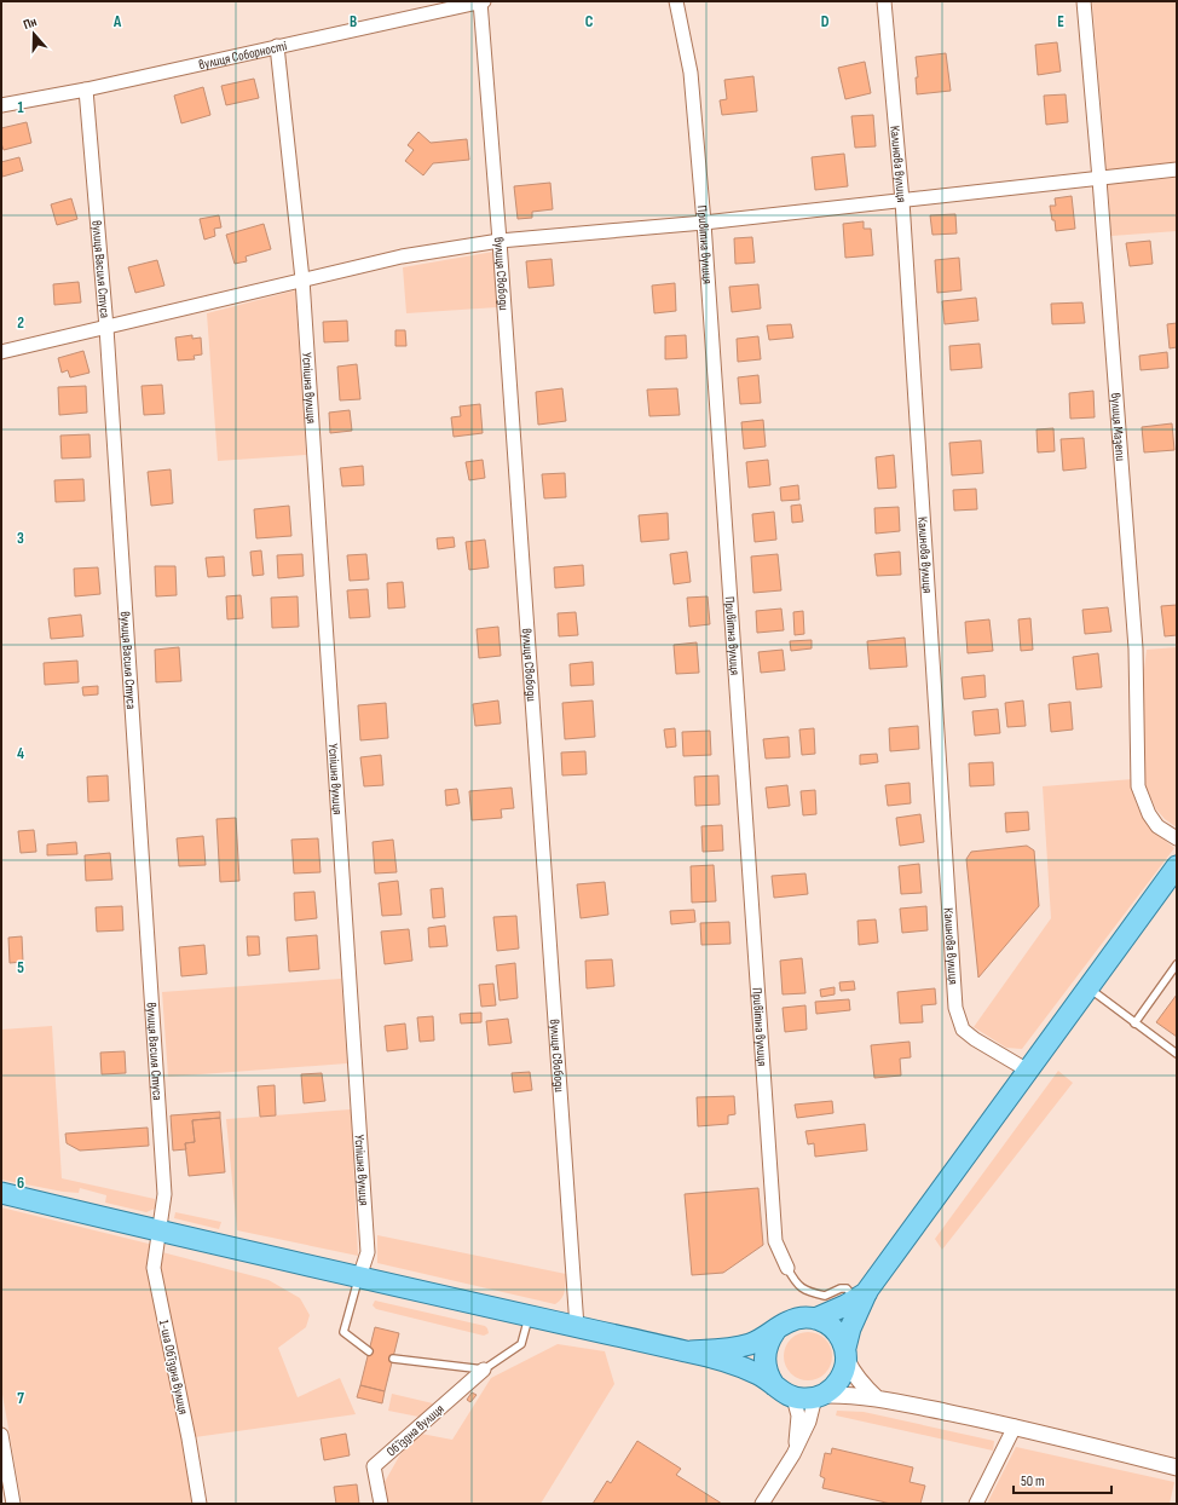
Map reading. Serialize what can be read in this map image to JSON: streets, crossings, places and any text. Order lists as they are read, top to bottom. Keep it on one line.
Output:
{"streets":{"street":["вулиця Соборності","Калинова вулиця","Привітна вулиця","вулиця Василя Стуса","вулиця Свободи","Успішна вулиця","вулиця Мазепи","1-ша Обʼїздна вулиця","Обʼїздна вулиця"]},"crossings":[["вулиця Соборності","вулиця Василя Стуса"],["вулиця Соборності","вулиця Свободи"],["вулиця Соборності","Успішна вулиця"],["вулиця Василя Стуса","1-ша Обʼїздна вулиця"]],"scale_bar":"50 m","north":"top","grid":{"columns":["A","B","C","D","E"],"rows":["1","2","3","4","5","6","7"]}}
